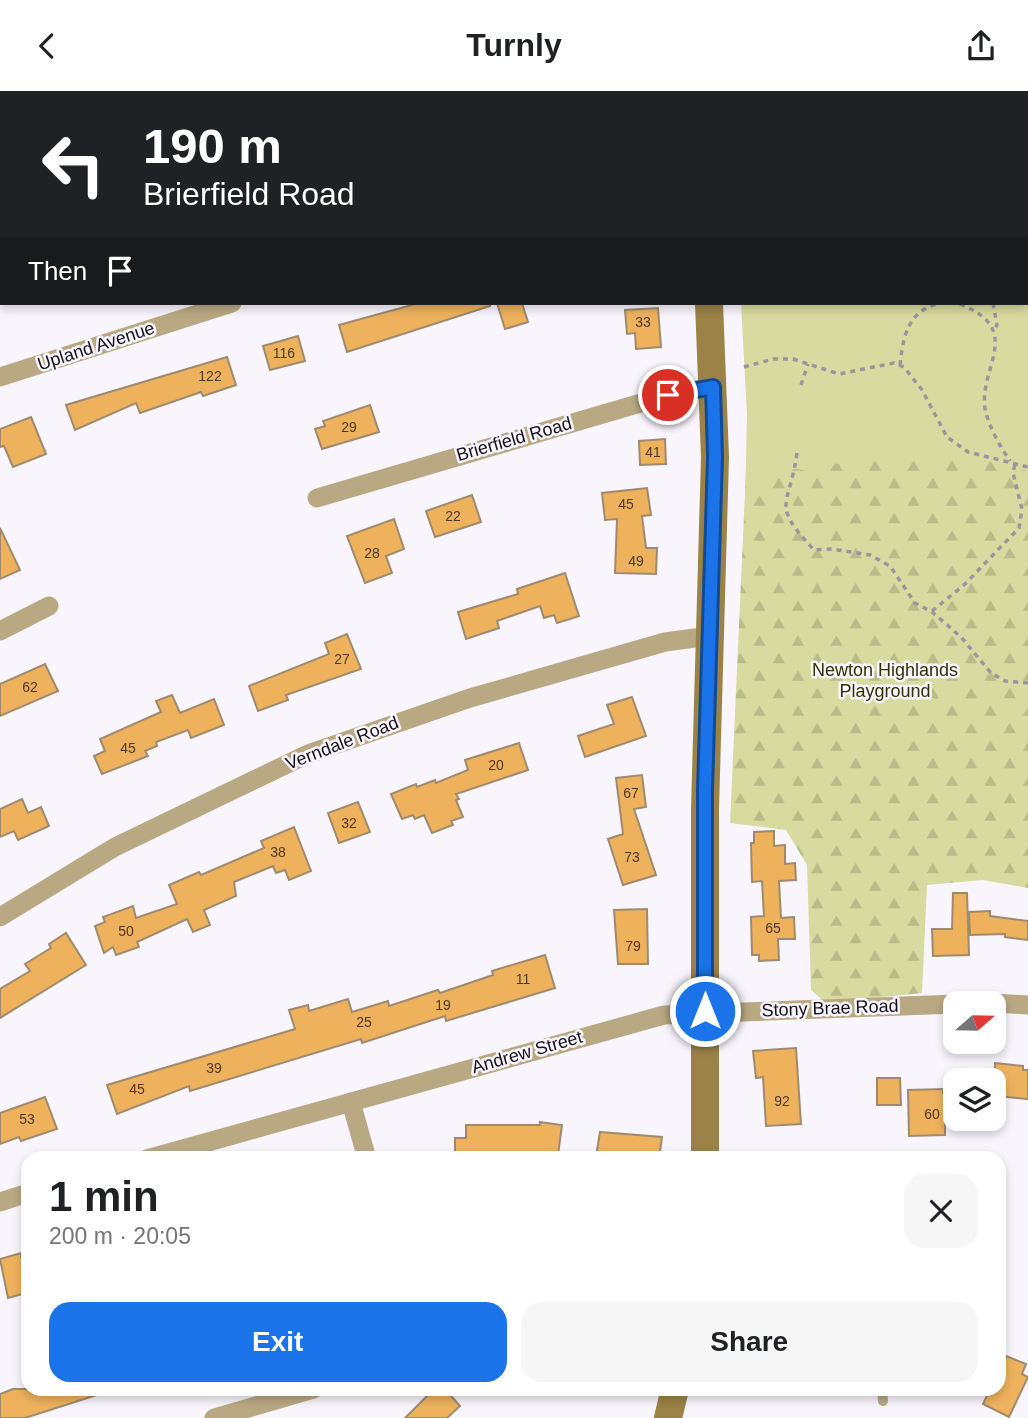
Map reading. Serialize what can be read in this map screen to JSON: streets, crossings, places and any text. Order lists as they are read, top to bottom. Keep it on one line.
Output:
{"streets":{"street":["Upland Avenue","Brierfield Road","Verndale Road","Stony Brae Road","Andrew Street"]},"crossings":[["Stony Brae Road","Andrew Street"]],"parks":["Newton Highlands Playground"],"house_numbers":["33","116","122","29","41","45","22","28","49","27","62","45","20","67","32","38","73","65","50","79","11","19","25","39","45","92","60","53"],"north":"right","page":{"header":"Turnly","turn":["190 m","Brierfield Road"],"then":"Then","heading":["1 min","200 m · 20:05"],"buttons":["Exit","Share"]}}
